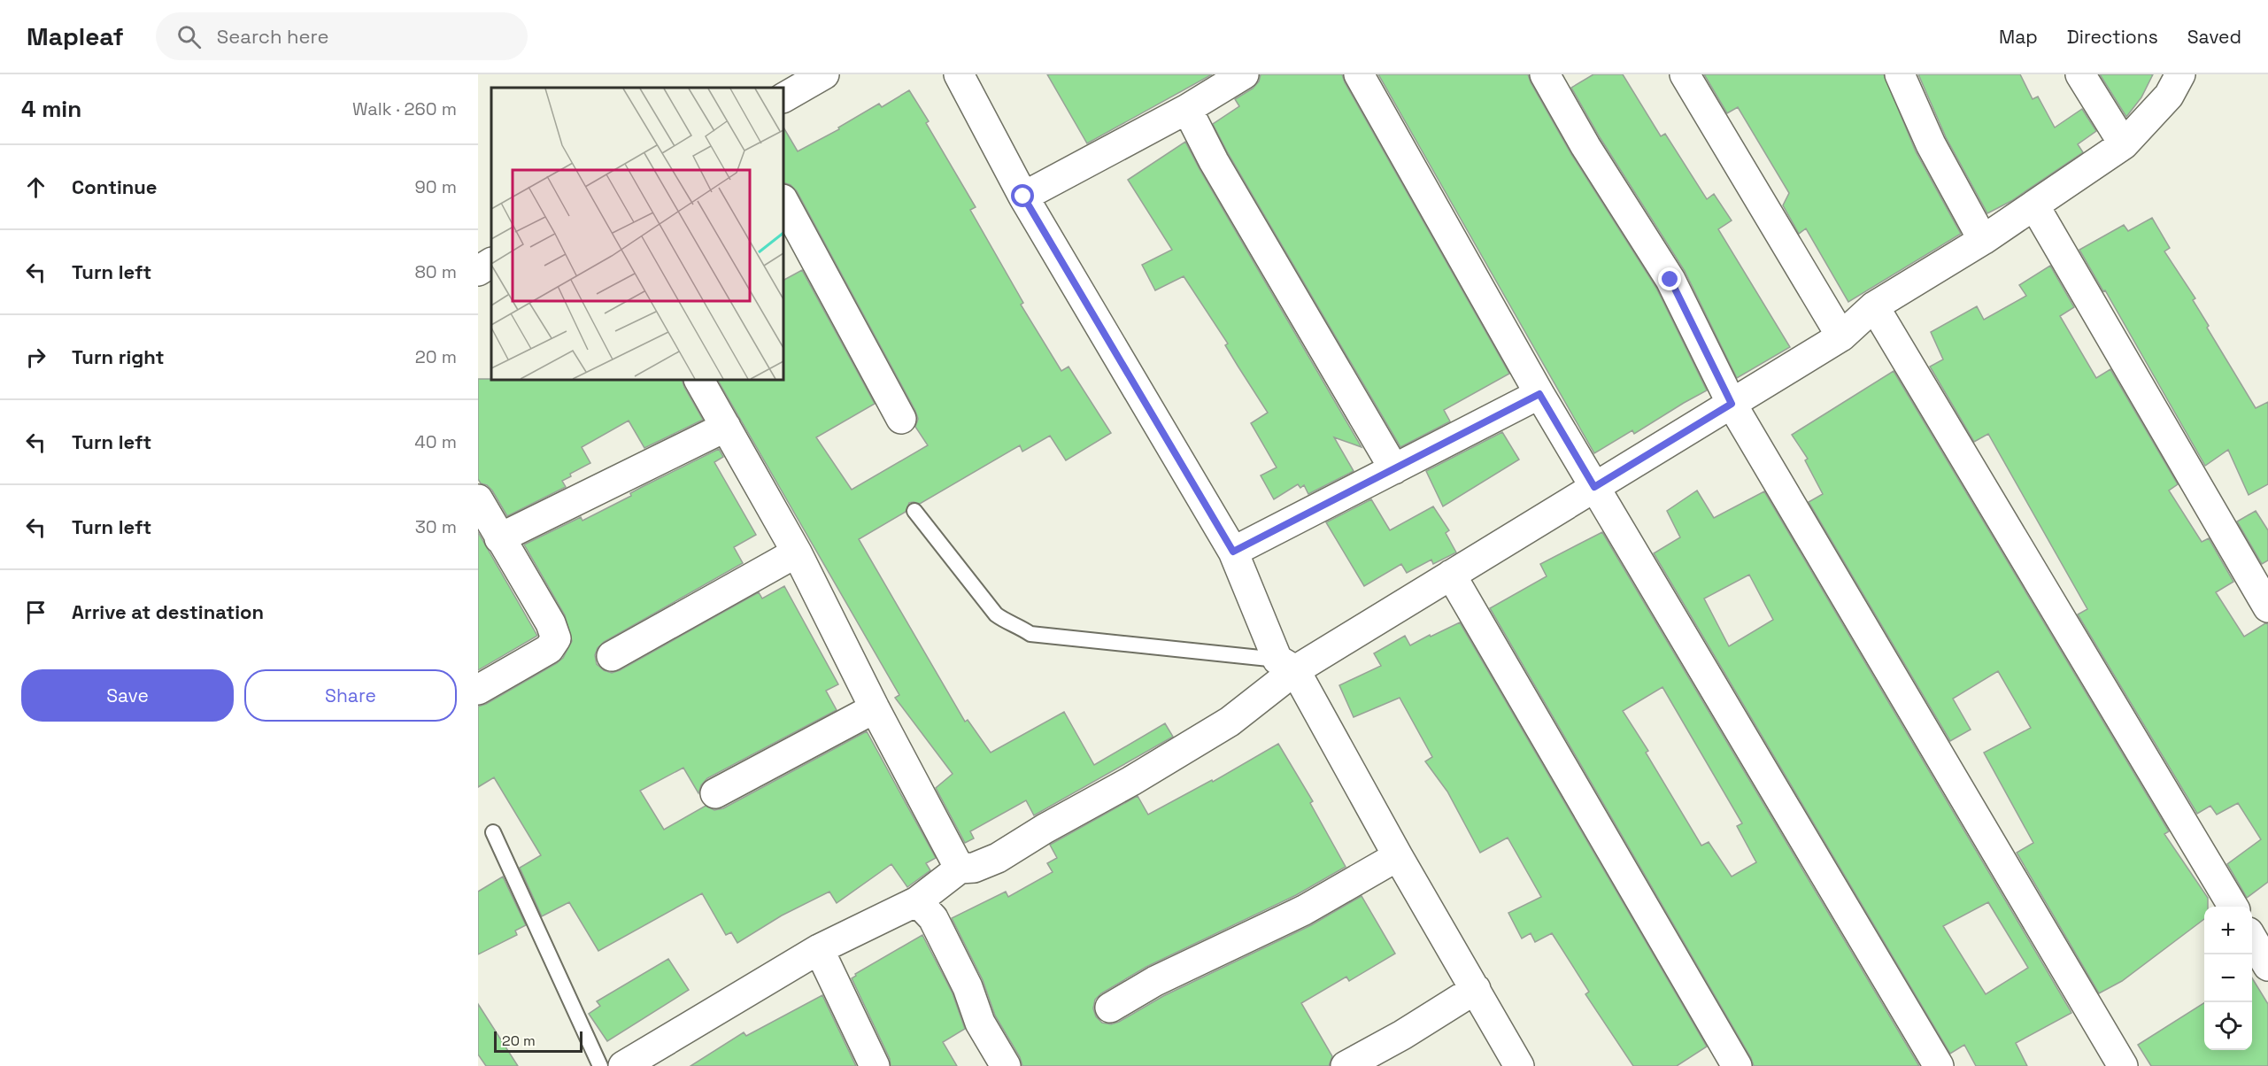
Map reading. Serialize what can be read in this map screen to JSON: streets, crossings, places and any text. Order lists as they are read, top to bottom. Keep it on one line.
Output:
{"scale_bar":"20 m","page":{"header":"Mapleaf","search":"Search here","nav":["Map","Directions","Saved"],"heading":["4 min","Walk · 260 m"],"list":[["Continue","90 m"],["Turn left","80 m"],["Turn right","20 m"],["Turn left","40 m"],["Turn left","30 m"],"Arrive at destination"],"buttons":["Save","Share"],"map_buttons":["+","−"],"scale":"20 m"}}
